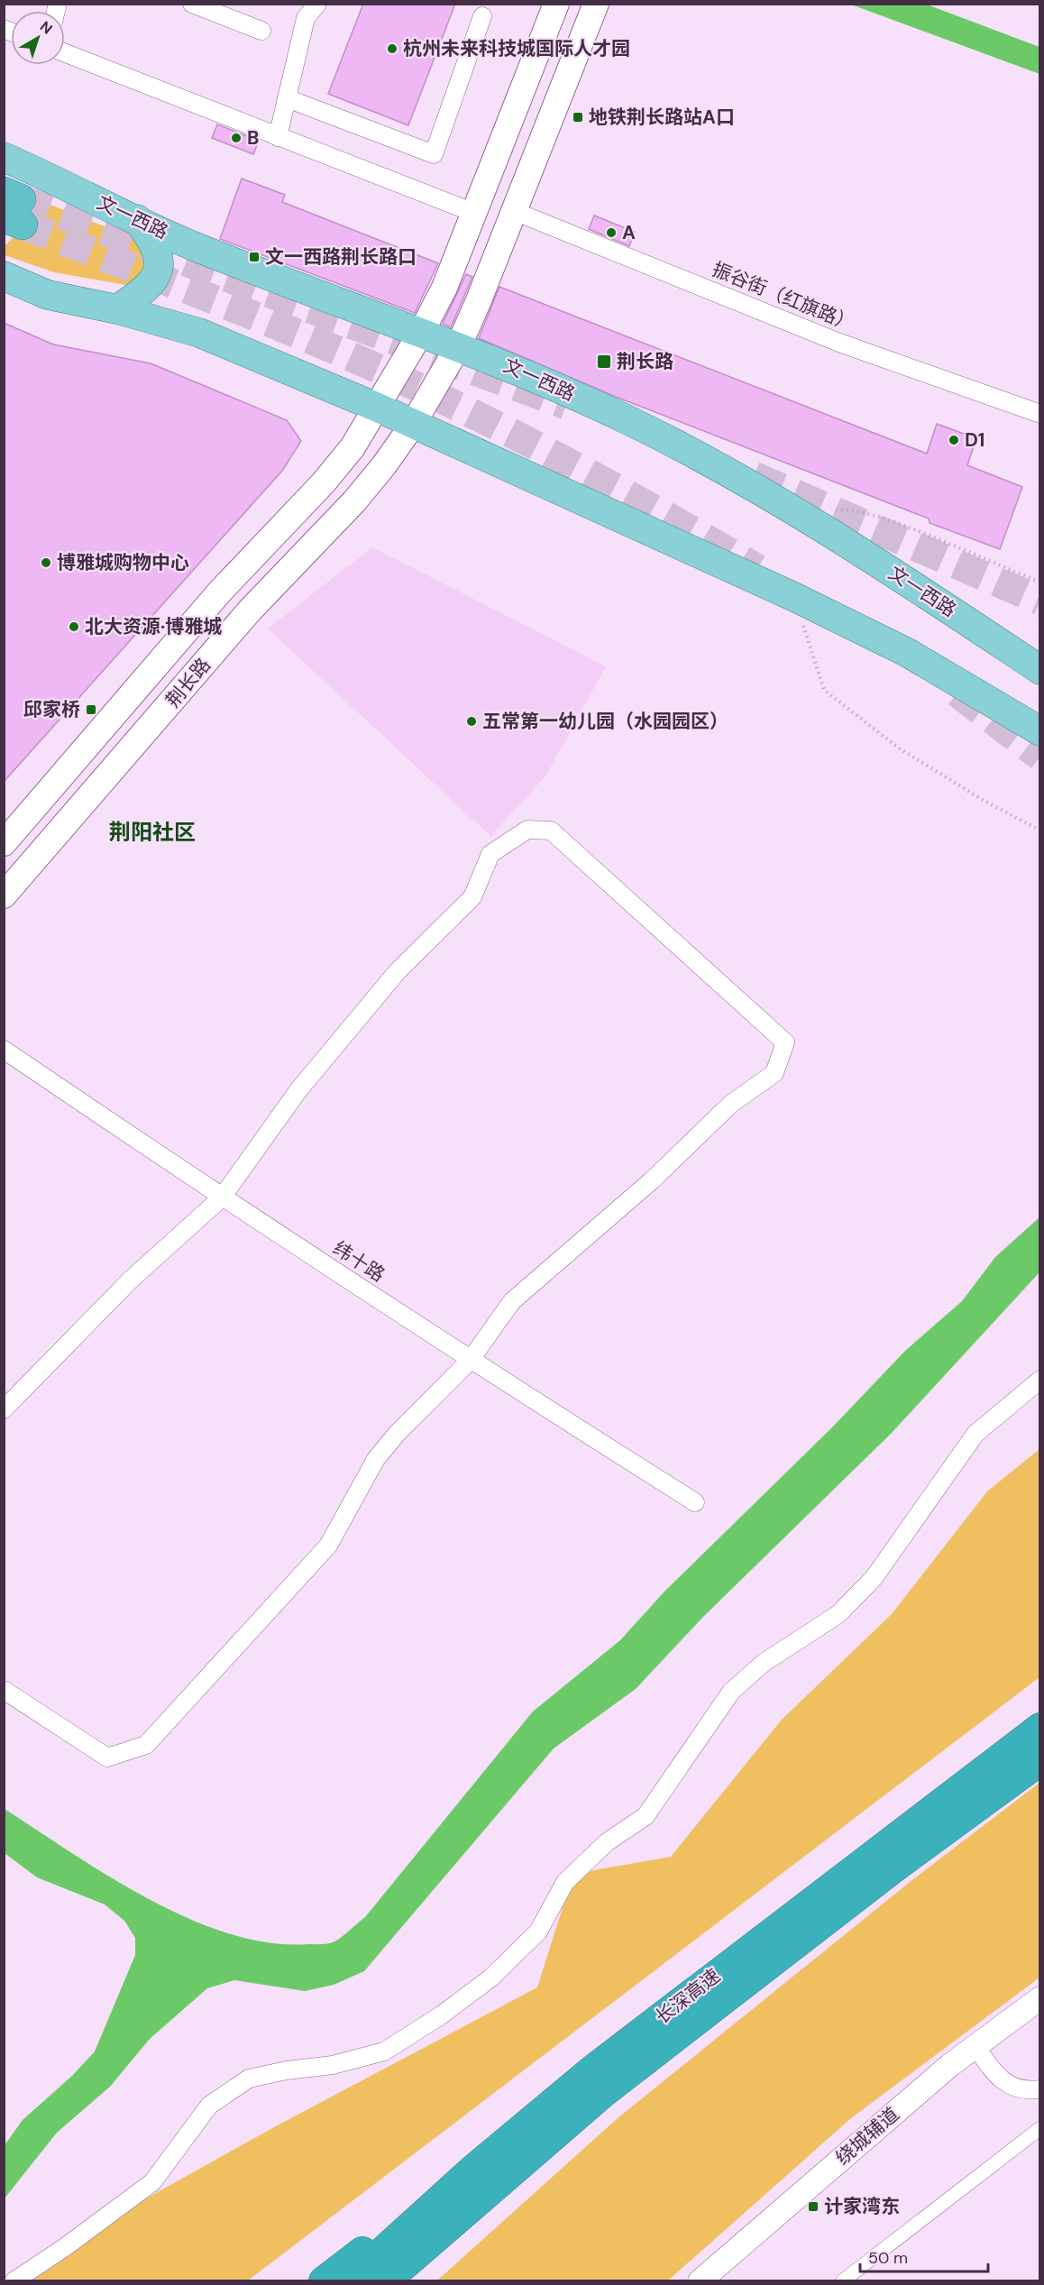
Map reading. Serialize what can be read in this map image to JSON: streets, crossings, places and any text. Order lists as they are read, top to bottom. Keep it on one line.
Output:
{"streets":{"highway":["长深高速"],"main road":["文一西路","荆长路"],"street":["振谷街（红旗路）","纬十路","绕城辅道"]},"crossings":[["文一西路","荆长路"],["振谷街（红旗路）","荆长路"]],"districts":["荆阳社区"],"places":{"other":["杭州未来科技城国际人才园","B","A","D1","博雅城购物中心","北大资源·博雅城","五常第一幼儿园（水园园区）"],"transit":["地铁荆长路站A口","文一西路荆长路口","荆长路","邱家桥","计家湾东"]},"scale_bar":"50 m","north":"top right"}
